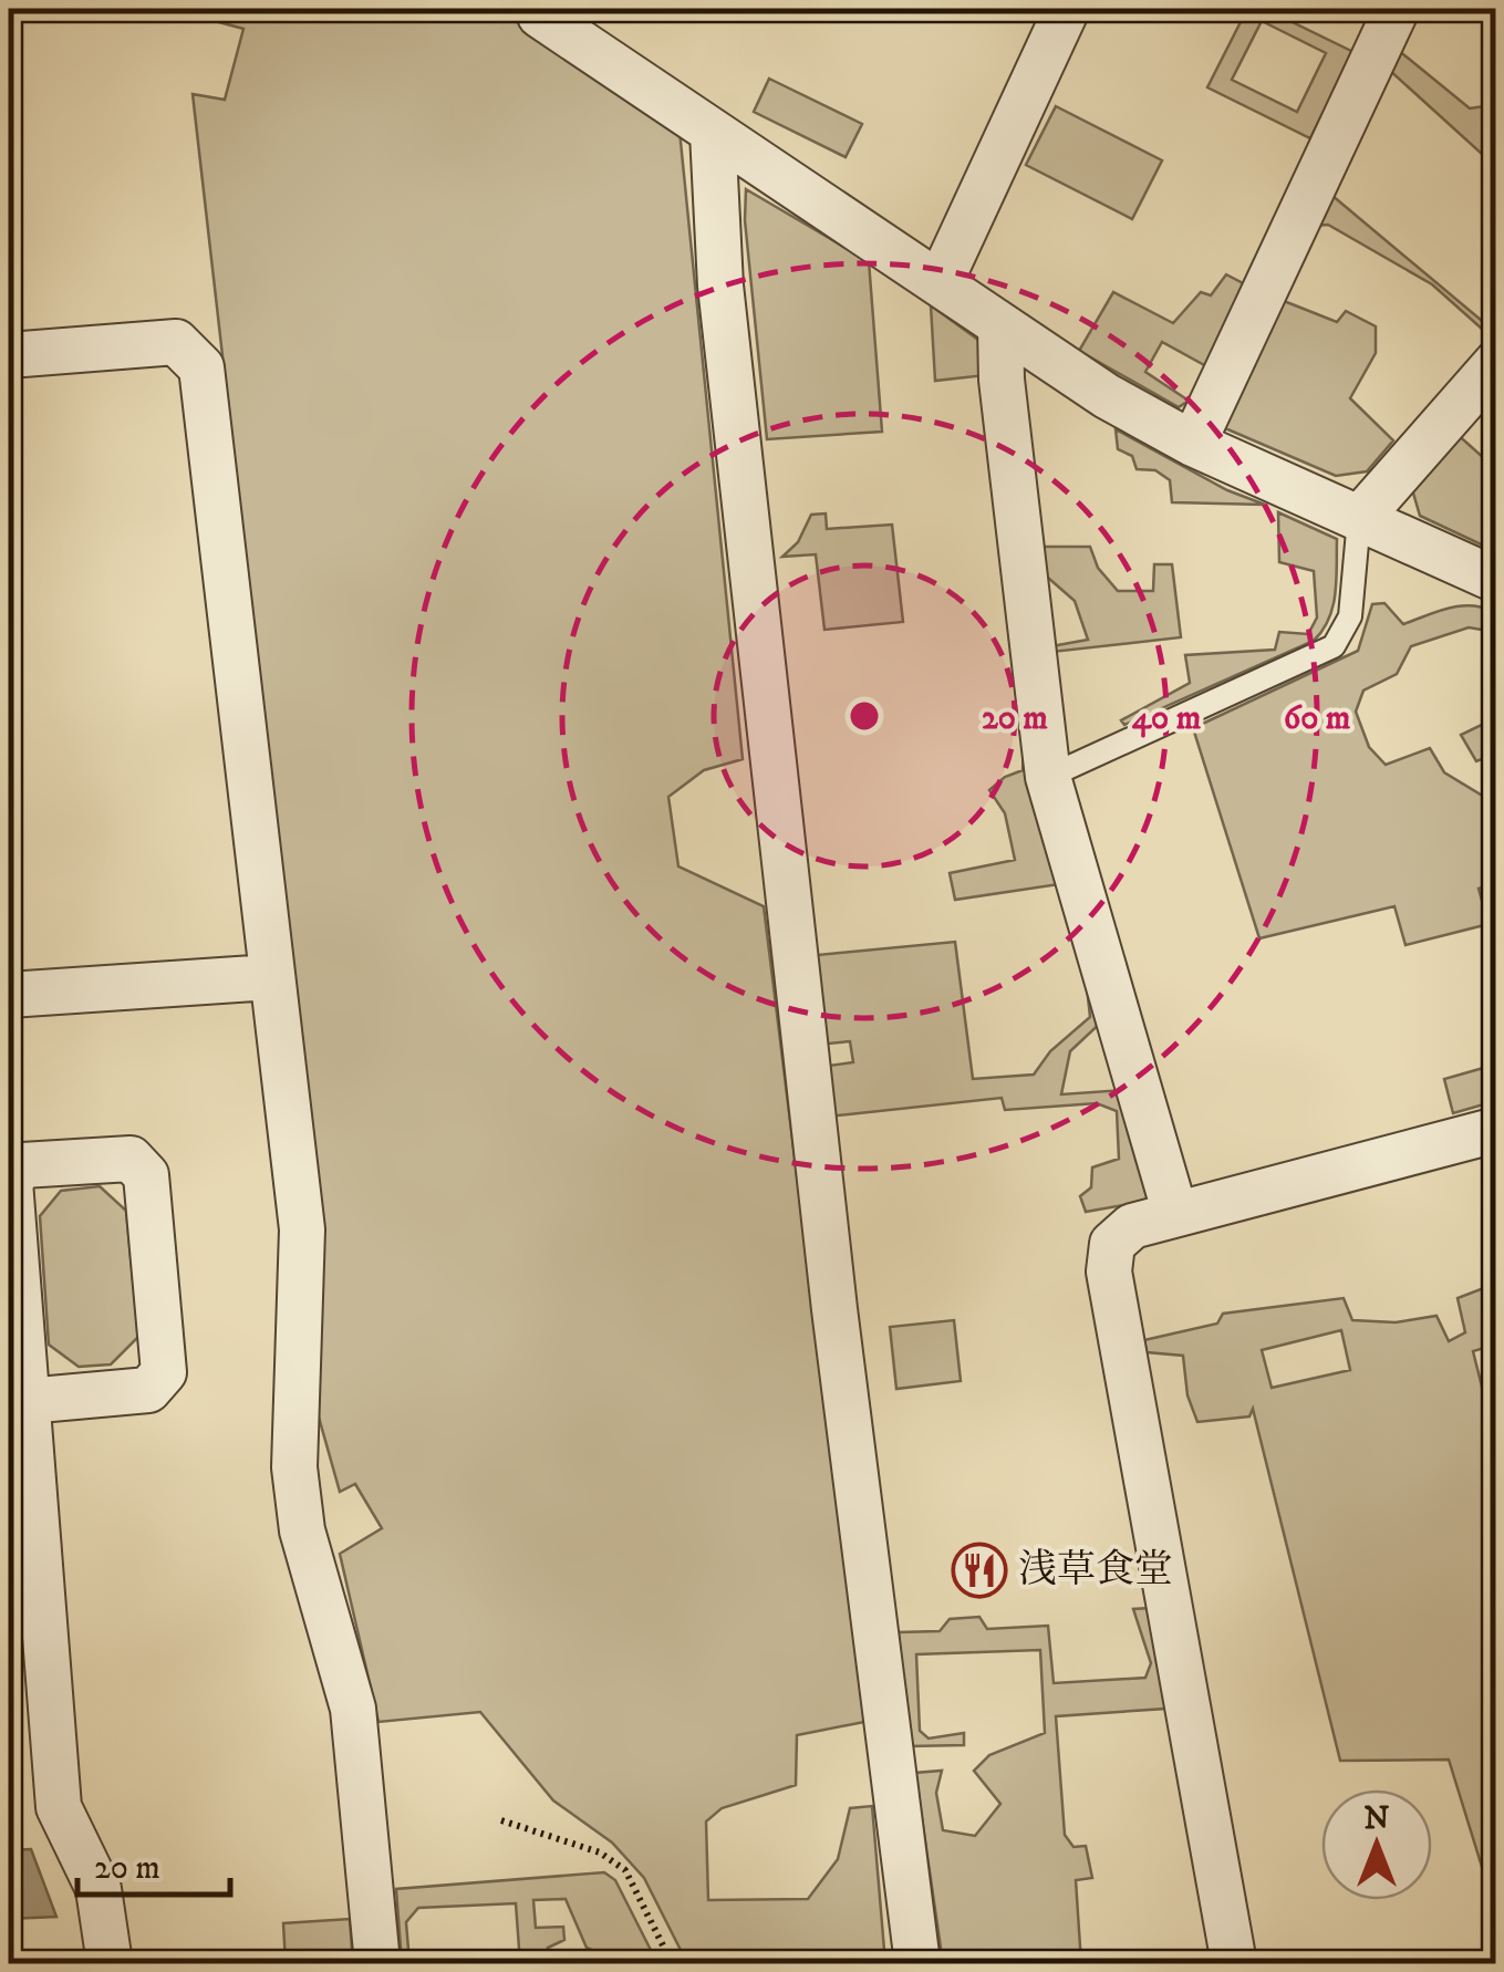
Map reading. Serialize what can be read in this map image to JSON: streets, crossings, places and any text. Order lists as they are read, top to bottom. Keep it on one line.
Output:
{"places":{"restaurant":["浅草食堂"]},"scale_bar":"20 m","north":"top","rings":["20 m","40 m","60 m"]}
